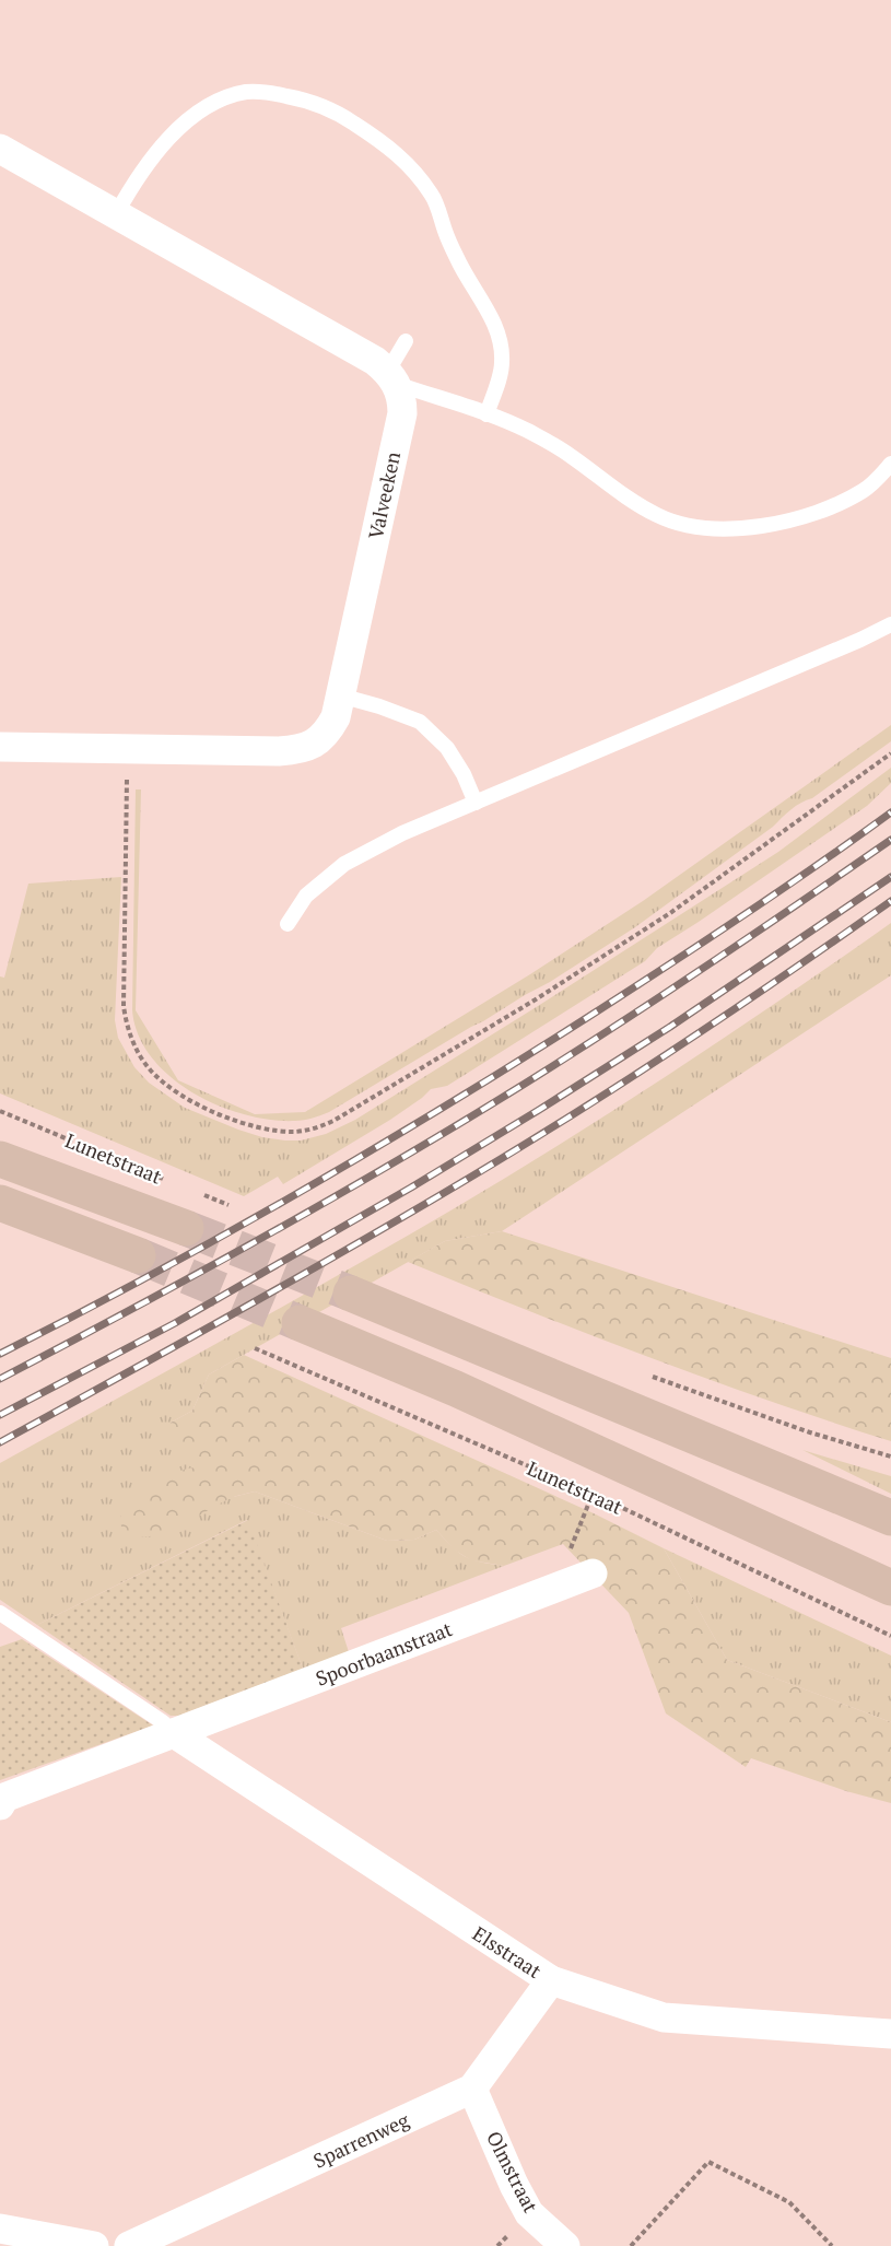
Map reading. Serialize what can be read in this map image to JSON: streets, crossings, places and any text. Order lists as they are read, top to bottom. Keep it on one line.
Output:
{"streets":{"main road":["Lunetstraat"],"street":["Valveeken","Spoorbaanstraat","Elsstraat","Sparrenweg","Olmstraat"]},"crossings":[["Spoorbaanstraat","Elsstraat"],["Elsstraat","Sparrenweg"],["Sparrenweg","Olmstraat"]]}
